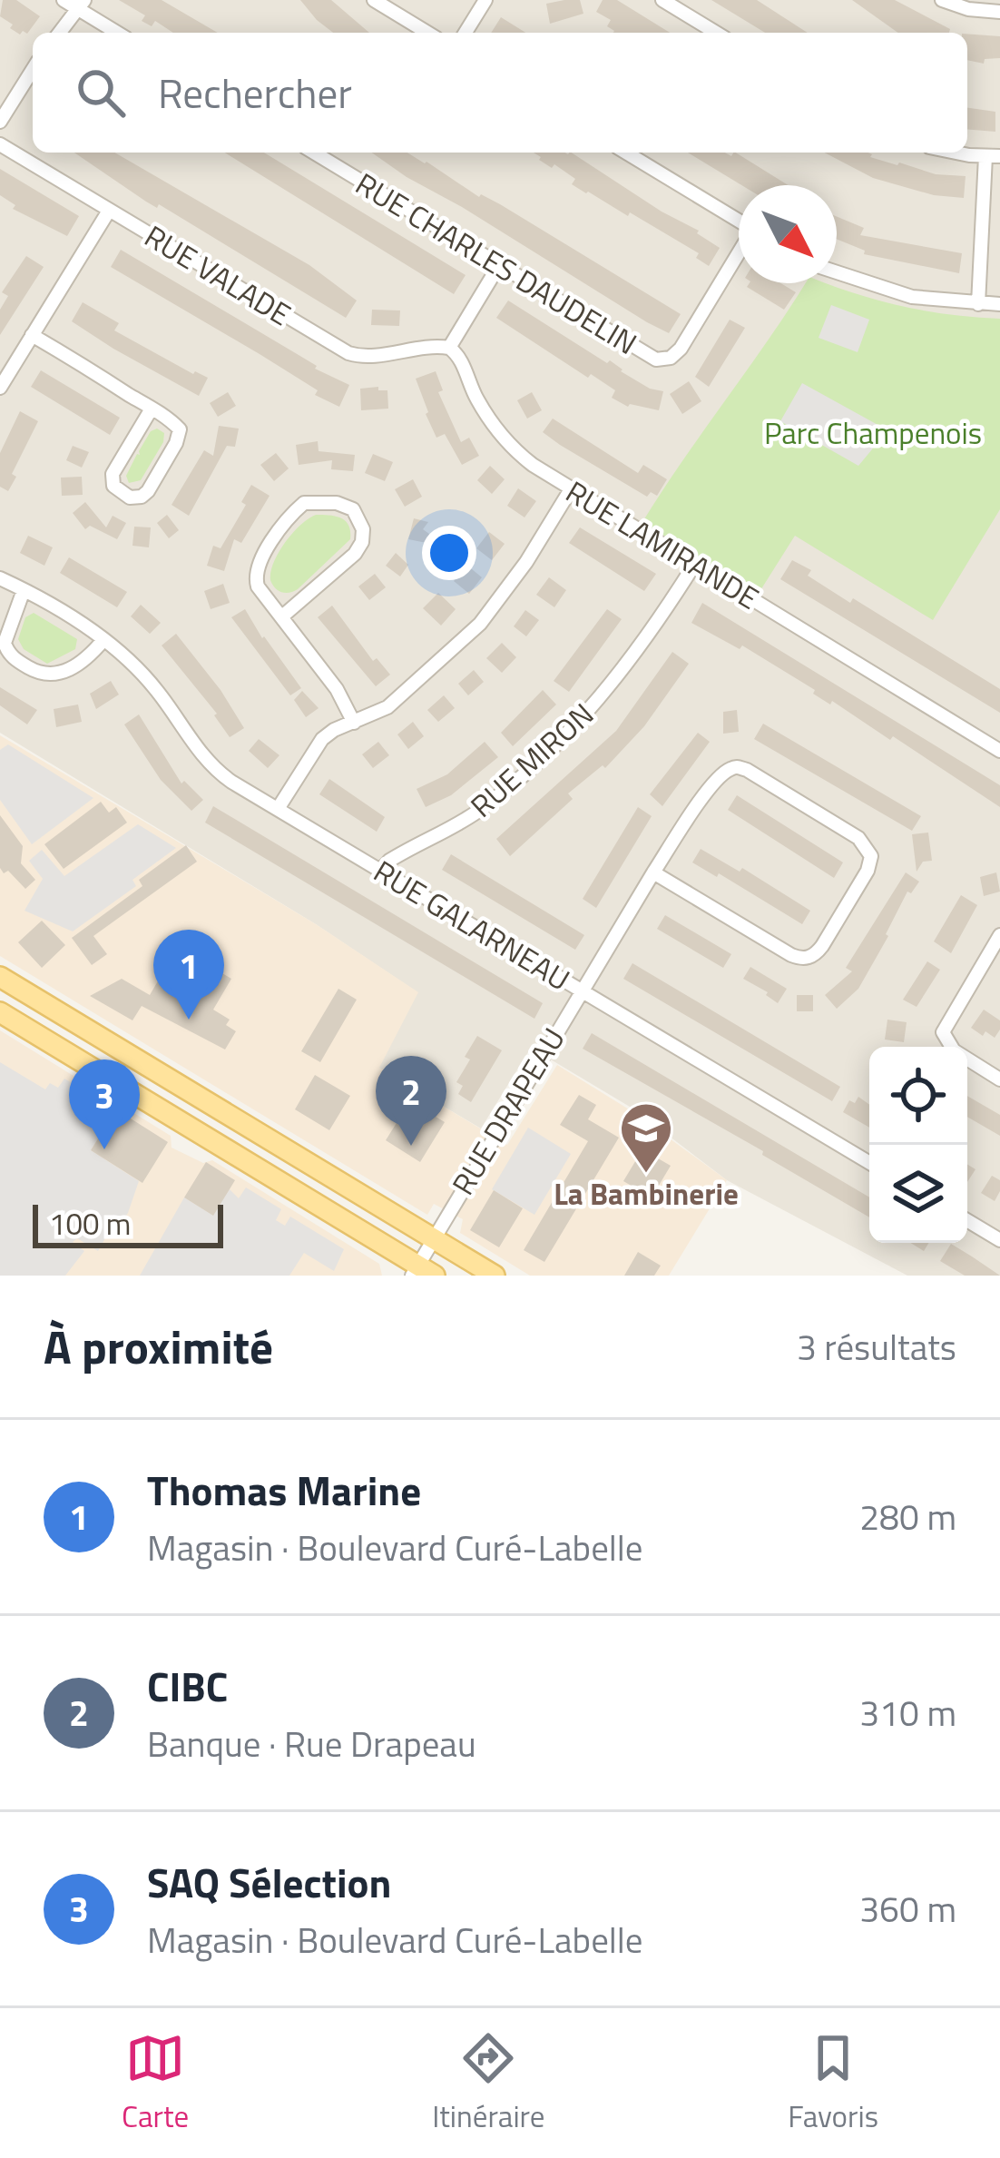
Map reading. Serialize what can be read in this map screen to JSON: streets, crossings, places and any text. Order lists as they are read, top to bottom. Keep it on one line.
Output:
{"streets":{"street":["RUE CHARLES DAUDELIN","RUE VALADE","RUE LAMIRANDE","RUE MIRON","RUE GALARNEAU","RUE DRAPEAU"]},"crossings":[["RUE VALADE","RUE LAMIRANDE"],["RUE LAMIRANDE","RUE MIRON"],["RUE MIRON","RUE GALARNEAU"],["RUE GALARNEAU","RUE DRAPEAU"]],"parks":["Parc Champenois"],"places":{"school or university":["La Bambinerie"]},"scale_bar":"100 m","north":"bottom right","page":{"search":"Rechercher","pins":["1","2","3"],"scale":"100 m","heading":["À proximité","3 résultats"],"list":[{"mark":"1","name":"Thomas Marine","note":"Magasin · Boulevard Curé-Labelle","value":"280 m"},{"mark":"2","name":"CIBC","note":"Banque · Rue Drapeau","value":"310 m"},{"mark":"3","name":"SAQ Sélection","note":"Magasin · Boulevard Curé-Labelle","value":"360 m"}],"nav":["Carte","Itinéraire","Favoris"]}}
